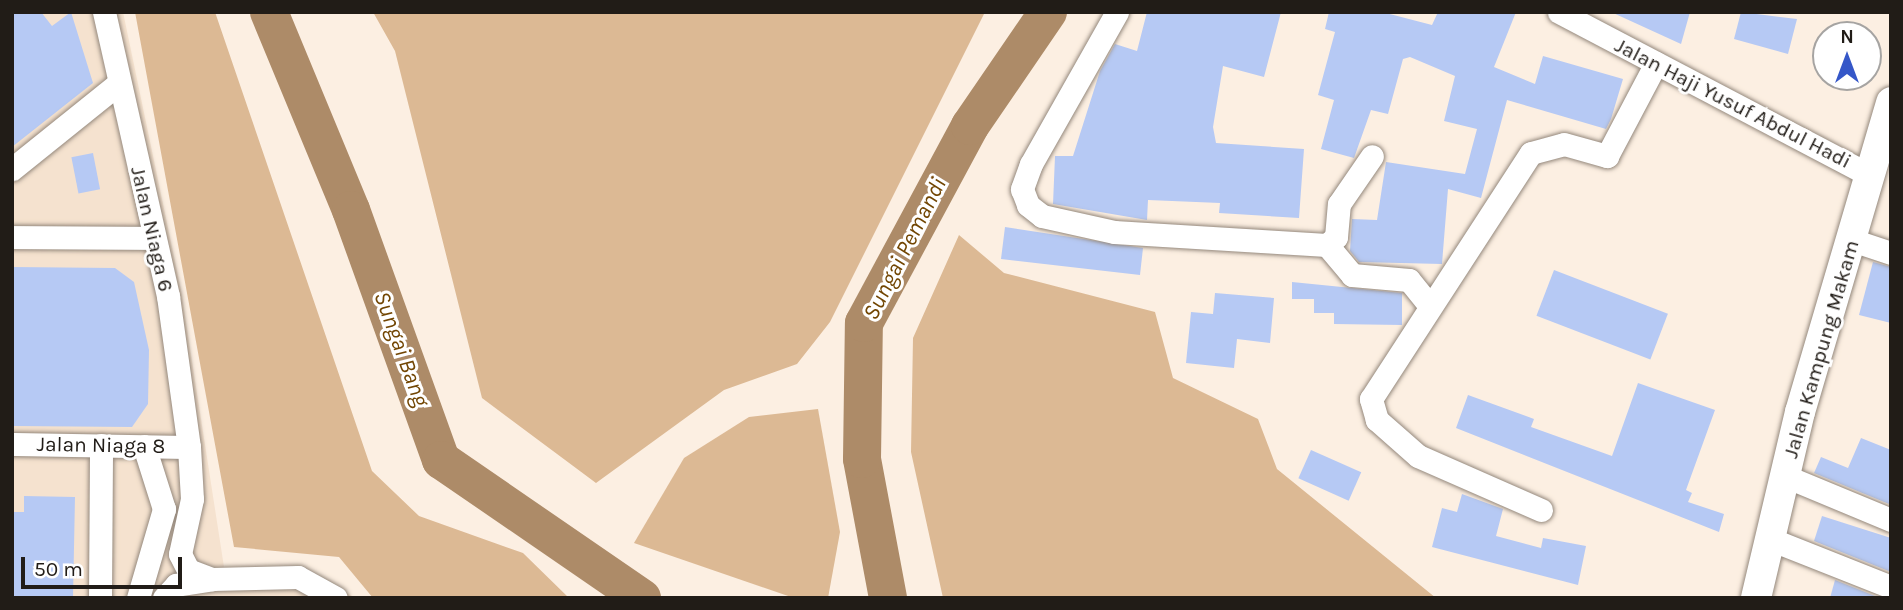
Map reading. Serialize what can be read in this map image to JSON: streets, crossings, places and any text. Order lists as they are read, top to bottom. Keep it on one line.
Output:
{"streets":{"street":["Jalan Haji Yusuf Abdul Hadi","Jalan Niaga 6","Jalan Kampung Makam","Jalan Niaga 8"]},"crossings":[["Jalan Haji Yusuf Abdul Hadi","Jalan Kampung Makam"],["Jalan Niaga 6","Jalan Niaga 8"]],"water":["Sungai Pemandi","Sungai Bang"],"scale_bar":"50 m","north":"top"}
